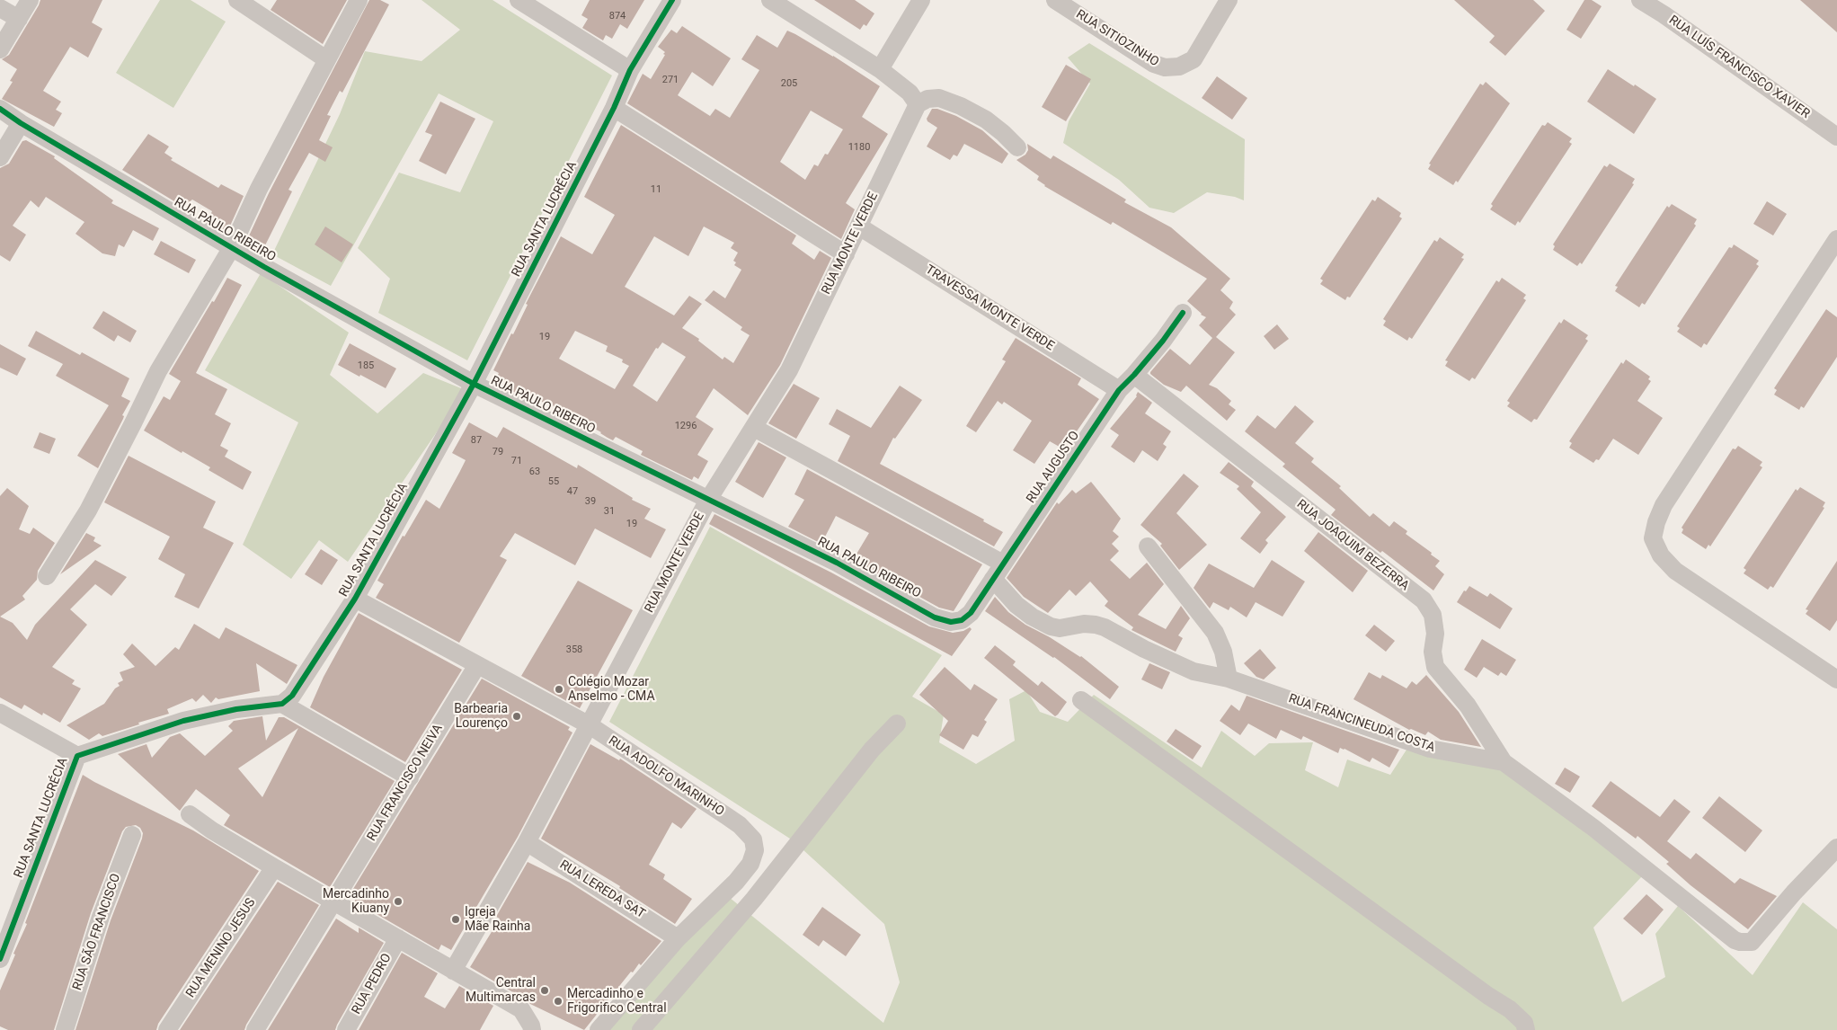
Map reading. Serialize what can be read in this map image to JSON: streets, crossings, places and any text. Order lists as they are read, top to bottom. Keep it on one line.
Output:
{"streets":{"street":["RUA SITIOZINHO","RUA LUÍS FRANCISCO XAVIER","RUA SANTA LUCRÉCIA","RUA PAULO RIBEIRO","RUA MONTE VERDE","TRAVESSA MONTE VERDE","RUA AUGUSTO","RUA JOAQUIM BEZERRA","RUA FRANCINEUDA COSTA","RUA ADOLFO MARINHO","RUA FRANCISCO NEIVA","RUA LEREDA SAT","RUA SÃO FRANCISCO","RUA MENINO JESUS","RUA PEDRO"]},"crossings":[["RUA SANTA LUCRÉCIA","RUA PAULO RIBEIRO"],["RUA SANTA LUCRÉCIA","RUA ADOLFO MARINHO"],["RUA PAULO RIBEIRO","RUA MONTE VERDE"],["RUA PAULO RIBEIRO","RUA AUGUSTO"],["RUA MONTE VERDE","TRAVESSA MONTE VERDE"],["RUA MONTE VERDE","RUA ADOLFO MARINHO"],["RUA MONTE VERDE","RUA LEREDA SAT"],["TRAVESSA MONTE VERDE","RUA AUGUSTO"],["RUA AUGUSTO","RUA JOAQUIM BEZERRA"],["RUA AUGUSTO","RUA FRANCINEUDA COSTA"],["RUA JOAQUIM BEZERRA","RUA FRANCINEUDA COSTA"],["RUA ADOLFO MARINHO","RUA FRANCISCO NEIVA"],["RUA ADOLFO MARINHO","RUA LEREDA SAT"]],"places":["Colégio Mozar Anselmo - CMA","Barbearia Lourenço","Mercadinho Kiuany","Igreja Mãe Rainha","Central Multimarcas","Mercadinho e Frigorifico Central"],"house_numbers":["874","271","205","1180","11","19","185","1296","87","79","71","63","55","47","39","31","19","358"]}
